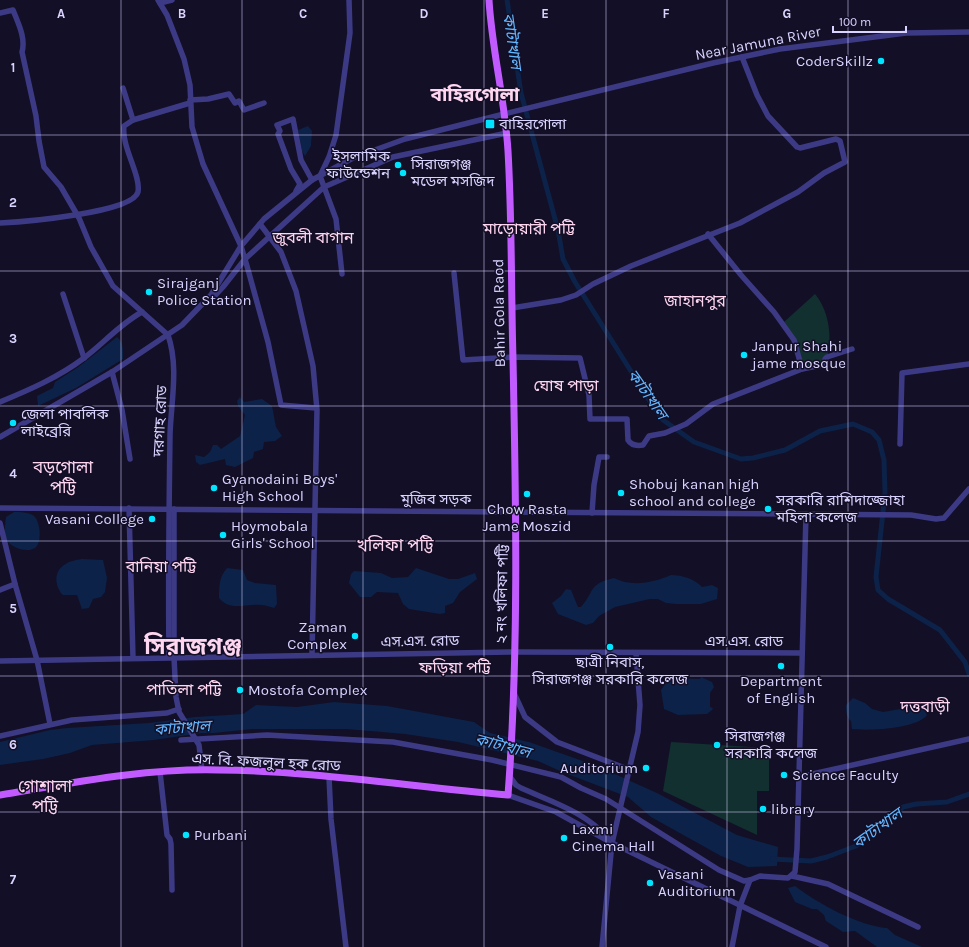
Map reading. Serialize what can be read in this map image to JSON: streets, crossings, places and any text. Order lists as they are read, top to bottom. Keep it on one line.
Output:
{"streets":{"main road":["Bahir Gola Raod","২ নং খলিফা পট্টি","এস. বি. ফজলুল হক রোড"],"street":["Near Jamuna River","দরগাহ রোড","মুজিব সড়ক","এস.এস. রোড"]},"crossings":[["Near Jamuna River","Bahir Gola Raod"],["Bahir Gola Raod","মুজিব সড়ক"],["Bahir Gola Raod","২ নং খলিফা পট্টি"],["দরগাহ রোড","মুজিব সড়ক"],["দরগাহ রোড","এস.এস. রোড"],["মুজিব সড়ক","২ নং খলিফা পট্টি"],["২ নং খলিফা পট্টি","এস.এস. রোড"],["২ নং খলিফা পট্টি","এস. বি. ফজলুল হক রোড"]],"districts":["বাহিরগোলা","মাড়োয়ারী পট্টি","জুবলী বাগান","জাহানপুর","ঘোষ পাড়া","বড়গোলা পট্টি","খলিফা পট্টি","বানিয়া পট্টি","সিরাজগঞ্জ","ফড়িয়া পট্টি","পাতিলা পট্টি","দত্তবাড়ী","গোশালা পট্টি"],"water":["কাটাখাল"],"places":{"other":["CoderSkillz","ইসলামিক ফাউন্ডেশন","সিরাজগঞ্জ মডেল মসজিদ","Sirajganj Police Station","Janpur Shahi jame mosque","জেলা পাবলিক লাইব্রেরি","Gyanodaini Boys' High School","Shobuj kanan high school and college","Chow Rasta Jame Moszid","সরকারি রাশিদাজ্জোহা মহিলা কলেজ","Vasani College","Hoymobala Girls' School","Zaman Complex","ছাত্রী নিবাস, সিরাজগঞ্জ সরকারি কলেজ","Department of English","Mostofa Complex","সিরাজগঞ্জ সরকারি কলেজ","Auditorium","Science Faculty","library","Purbani","Laxmi Cinema Hall","Vasani Auditorium"],"transit":["বাহিরগোলা"]},"scale_bar":"100 m","grid":{"columns":["A","B","C","D","E","F","G"],"rows":["1","2","3","4","5","6","7"]}}
